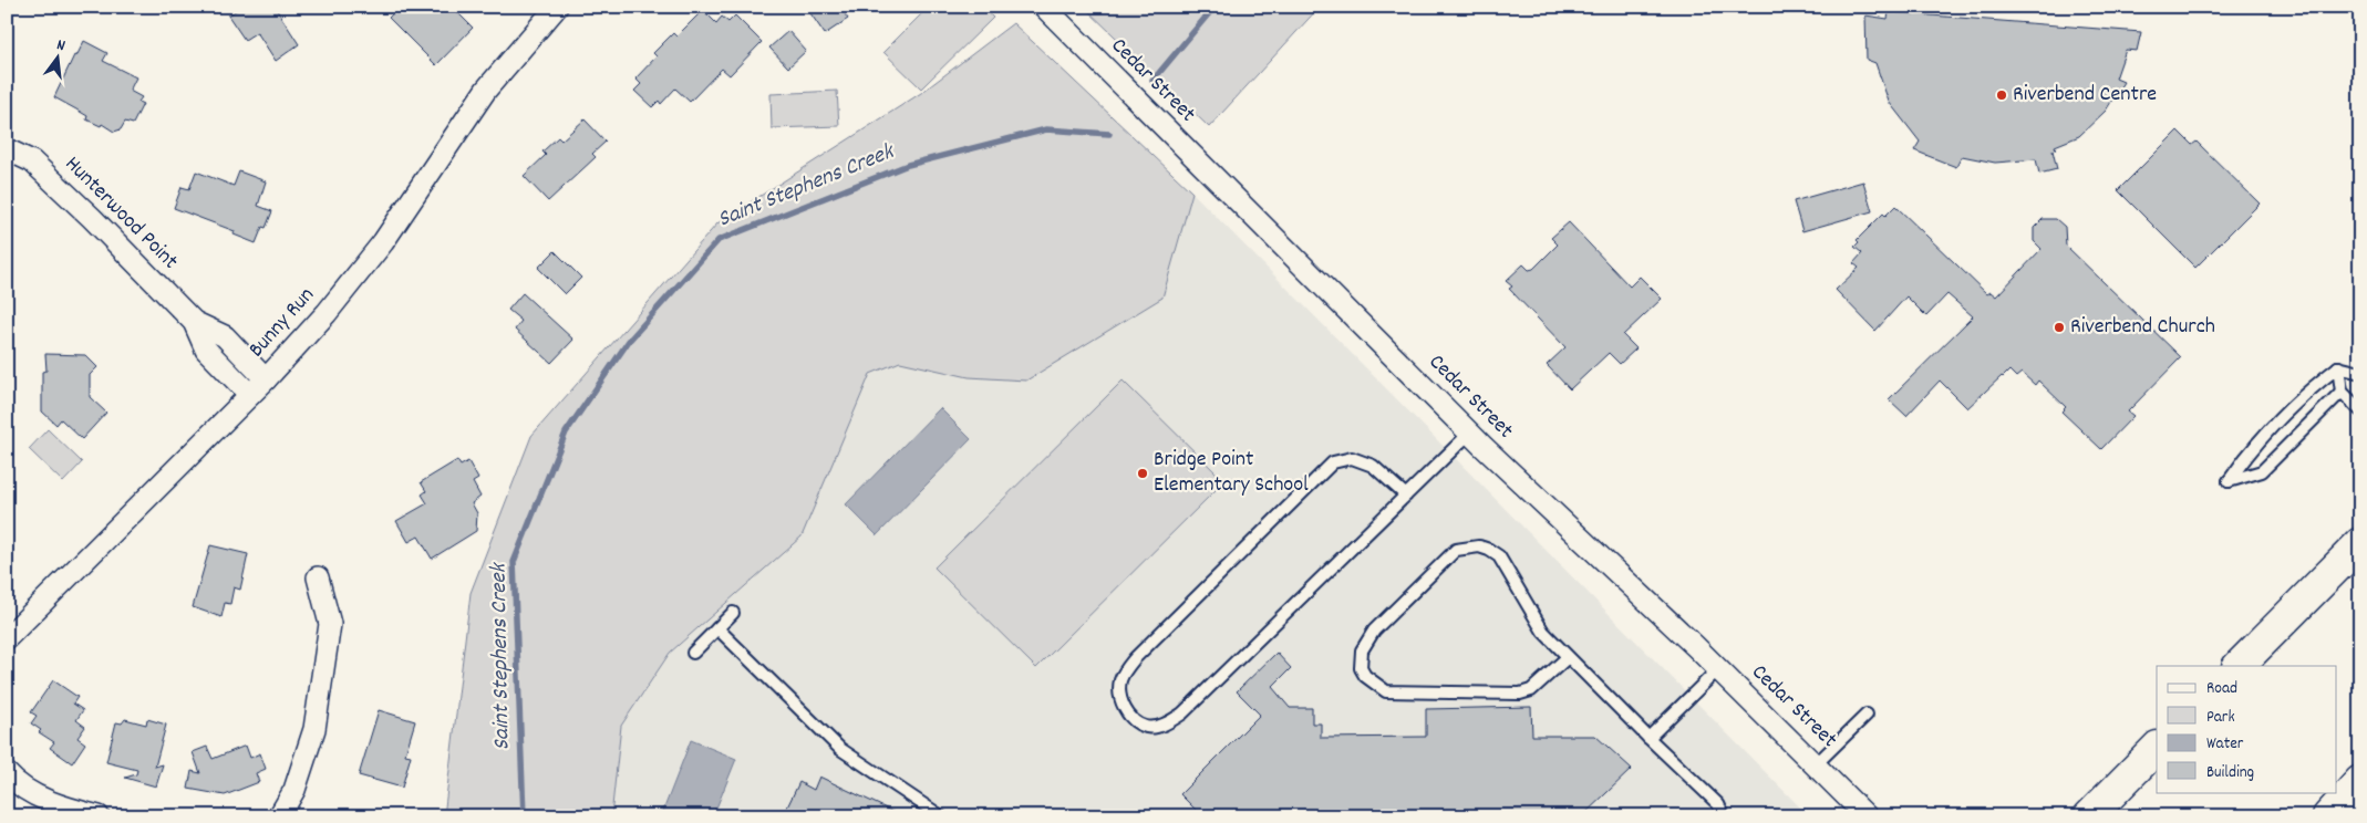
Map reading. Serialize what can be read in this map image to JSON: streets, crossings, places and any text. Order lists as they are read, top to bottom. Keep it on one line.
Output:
{"streets":{"street":["Cedar Street","Hunterwood Point","Bunny Run"]},"crossings":[["Hunterwood Point","Bunny Run"]],"water":["Saint Stephens Creek"],"places":["Riverbend Centre","Riverbend Church","Bridge Point Elementary School"],"legend":["Road","Park","Water","Building"],"north":"top"}
